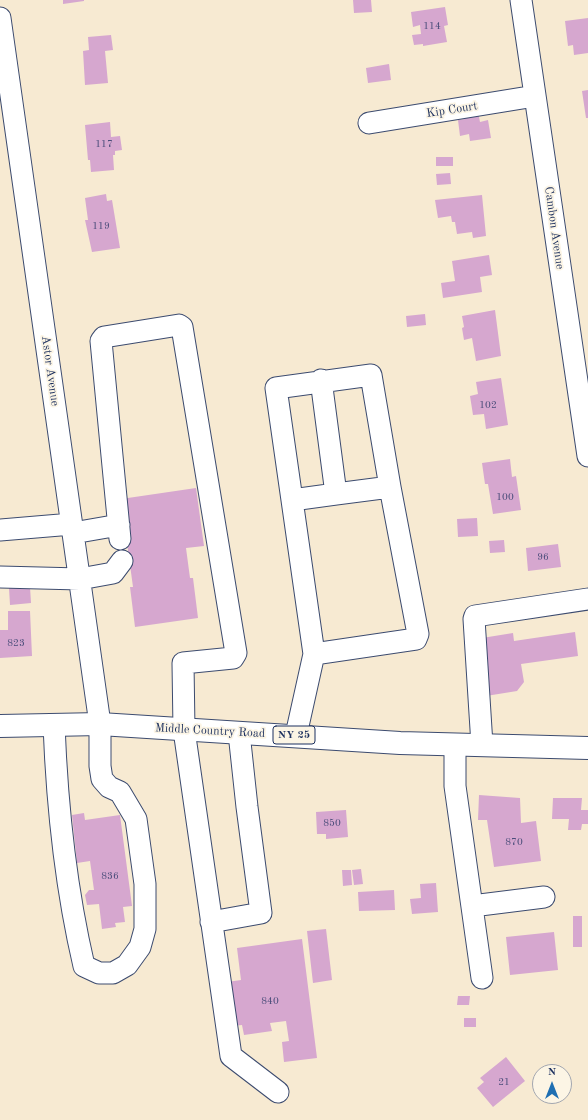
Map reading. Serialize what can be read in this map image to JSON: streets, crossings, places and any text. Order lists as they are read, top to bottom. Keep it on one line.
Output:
{"streets":{"main road":["Middle Country Road","NY 25"],"street":["Kip Court","Cambon Avenue","Astor Avenue"]},"crossings":[["Kip Court","Cambon Avenue"],["Astor Avenue","Middle Country Road"]],"house_numbers":["114","117","119","102","100","96","823","850","870","836","840","21"],"north":"top"}
